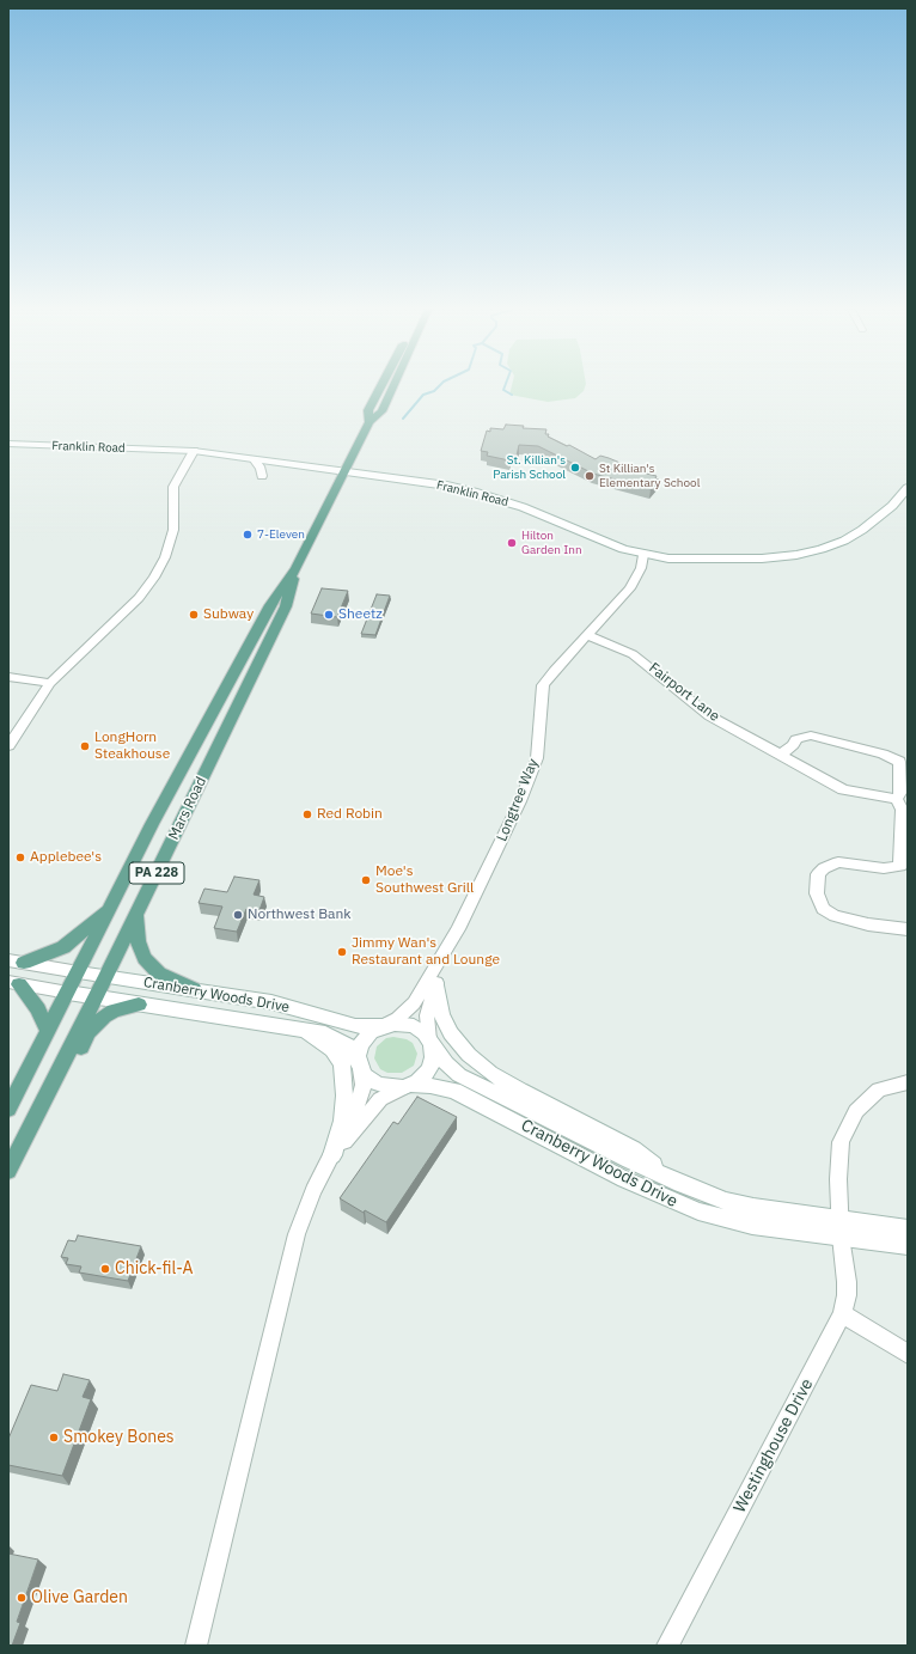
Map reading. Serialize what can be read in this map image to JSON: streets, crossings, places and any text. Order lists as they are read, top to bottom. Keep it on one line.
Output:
{"streets":{"main road":["Mars Road","PA 228"],"street":["Franklin Road","Fairport Lane","Longtree Way","Cranberry Woods Drive","Westinghouse Drive"]},"crossings":[["Franklin Road","Longtree Way"],["Franklin Road","Mars Road"],["Fairport Lane","Longtree Way"],["Mars Road","Cranberry Woods Drive"],["Cranberry Woods Drive","Westinghouse Drive"]],"places":["St. Killian's Parish School","St Killian's Elementary School","7-Eleven","Hilton Garden Inn","Subway","Sheetz","LongHorn Steakhouse","Red Robin","Applebee's","Moe's Southwest Grill","Northwest Bank","Jimmy Wan's Restaurant and Lounge","Chick-fil-A","Smokey Bones","Olive Garden"]}
